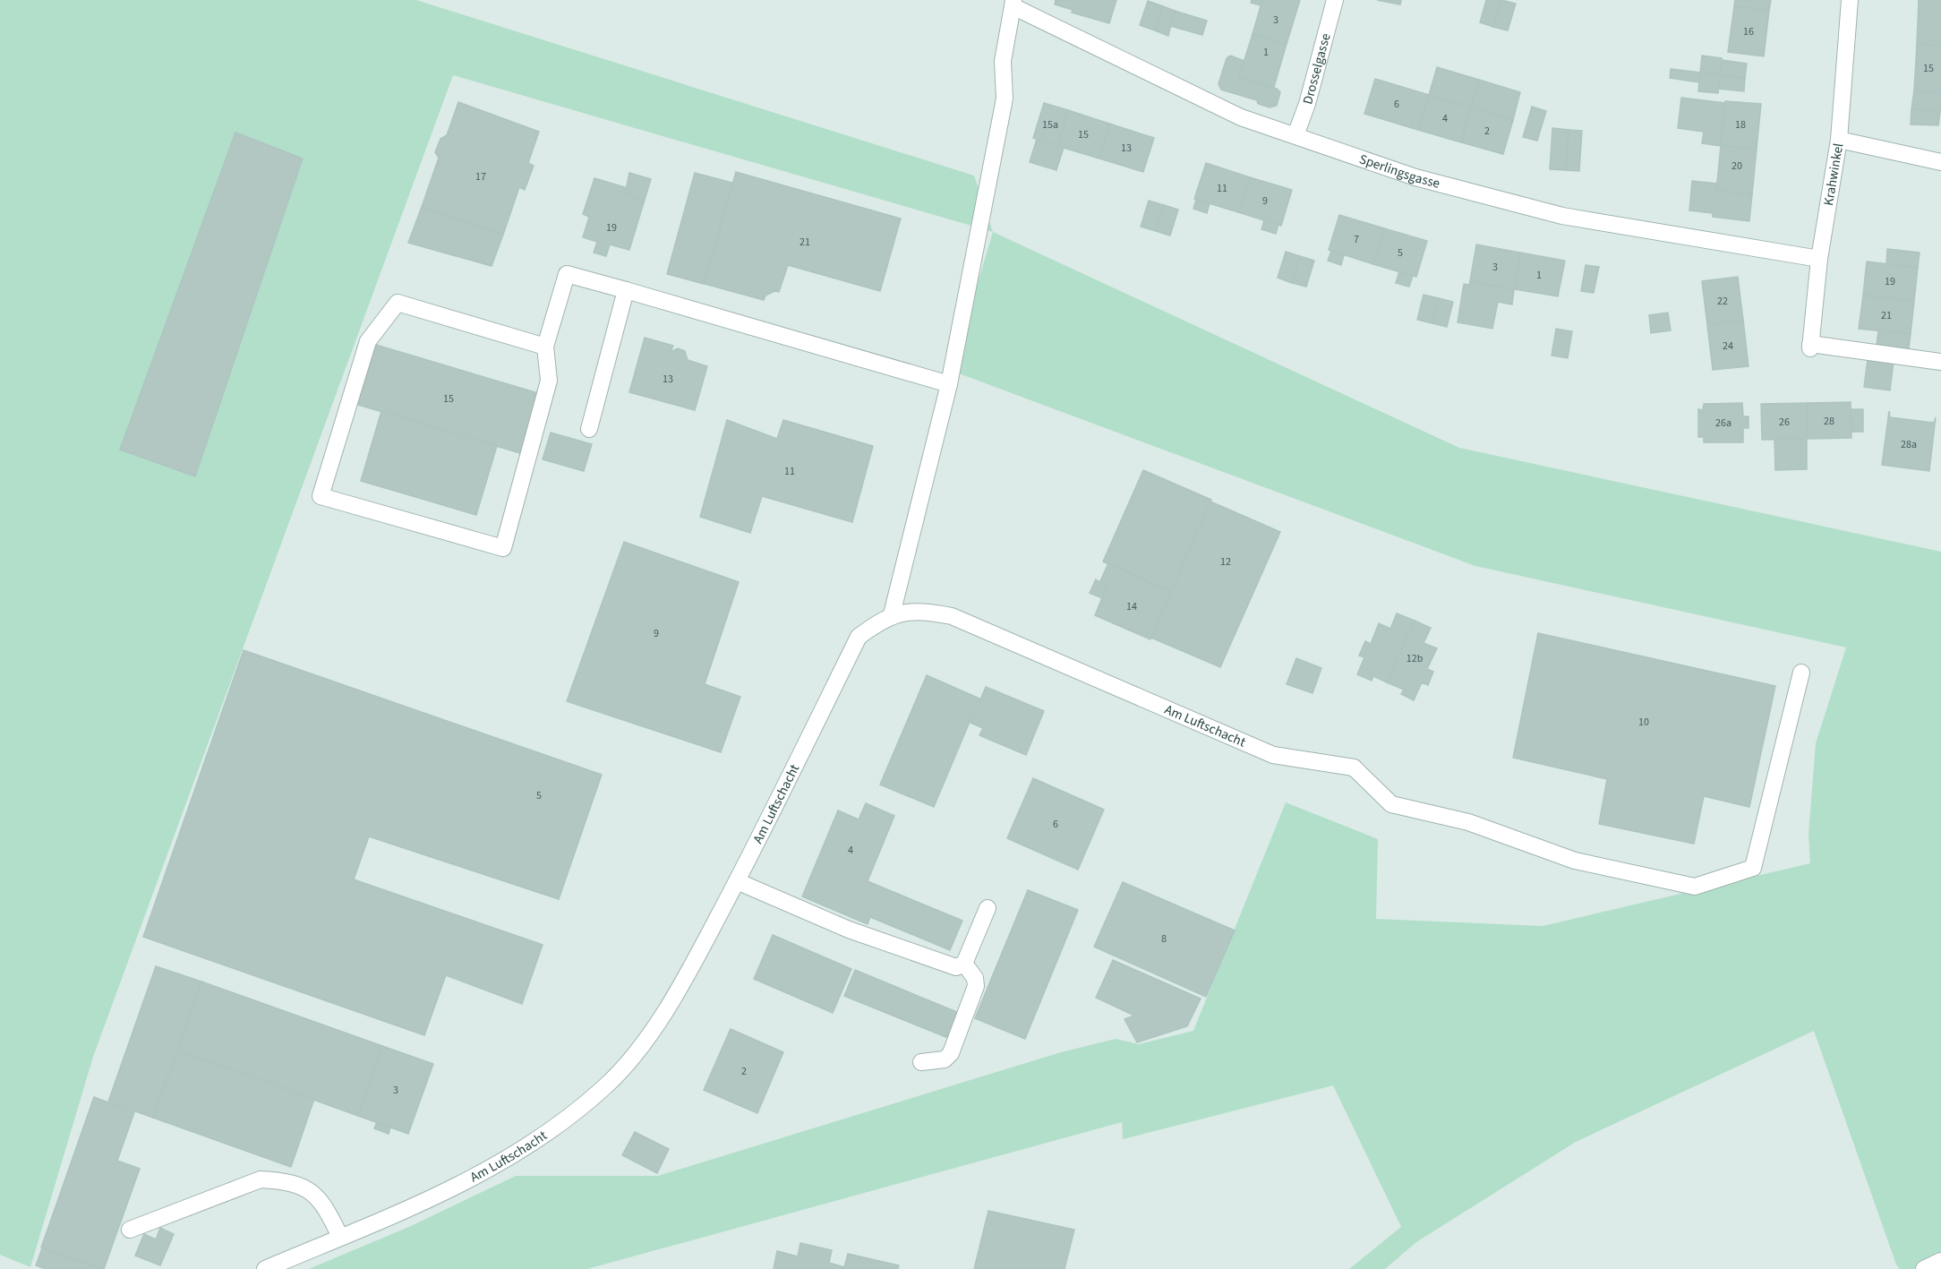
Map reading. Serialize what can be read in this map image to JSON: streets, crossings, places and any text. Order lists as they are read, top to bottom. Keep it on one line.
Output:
{"streets":{"street":["Drosselgasse","Sperlingsgasse","Krahwinkel","Am Luftschacht"]},"crossings":[["Drosselgasse","Sperlingsgasse"],["Sperlingsgasse","Krahwinkel"]],"house_numbers":["3","16","1","15","6","4","15a","18","2","15","13","20","17","11","9","19","7","21","5","3","1","19","22","21","24","13","15","28","26","26a","28a","11","12","14","9","12b","10","5","6","4","8","2","3"]}
